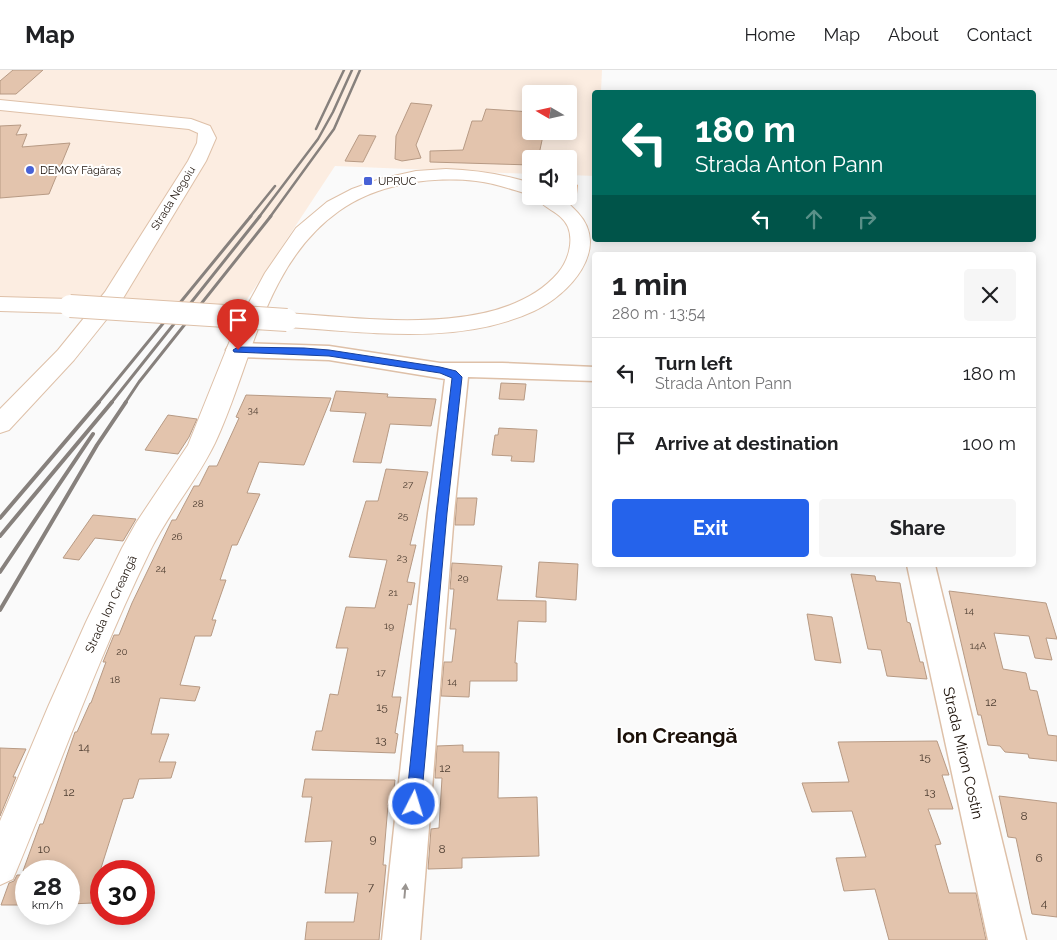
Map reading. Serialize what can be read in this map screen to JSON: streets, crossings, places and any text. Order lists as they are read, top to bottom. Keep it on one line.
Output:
{"streets":{"main road":["Strada Negoiu","Strada Ion Creangă"],"street":["Strada Miron Costin"]},"districts":["Ion Creangă"],"places":{"other":["DEMGY Făgăraș"],"transit":["UPRUC"]},"house_numbers":["34","27","28","25","26","23","24","29","21","14","19","14A","20","17","18","14","12","15","13","14","15","12","12","13","8","9","10","8","6","7","4"],"north":"left","page":{"header":"Map","nav":["Home","Map","About","Contact"],"turn":["180 m","Strada Anton Pann"],"heading":["1 min","280 m · 13:54"],"list":[{"name":"Turn left","note":"Strada Anton Pann","value":"180 m"},{"name":"Arrive at destination","value":"100 m"}],"buttons":["Exit","Share"],"speed":"28 km/h","limit":"30"}}
